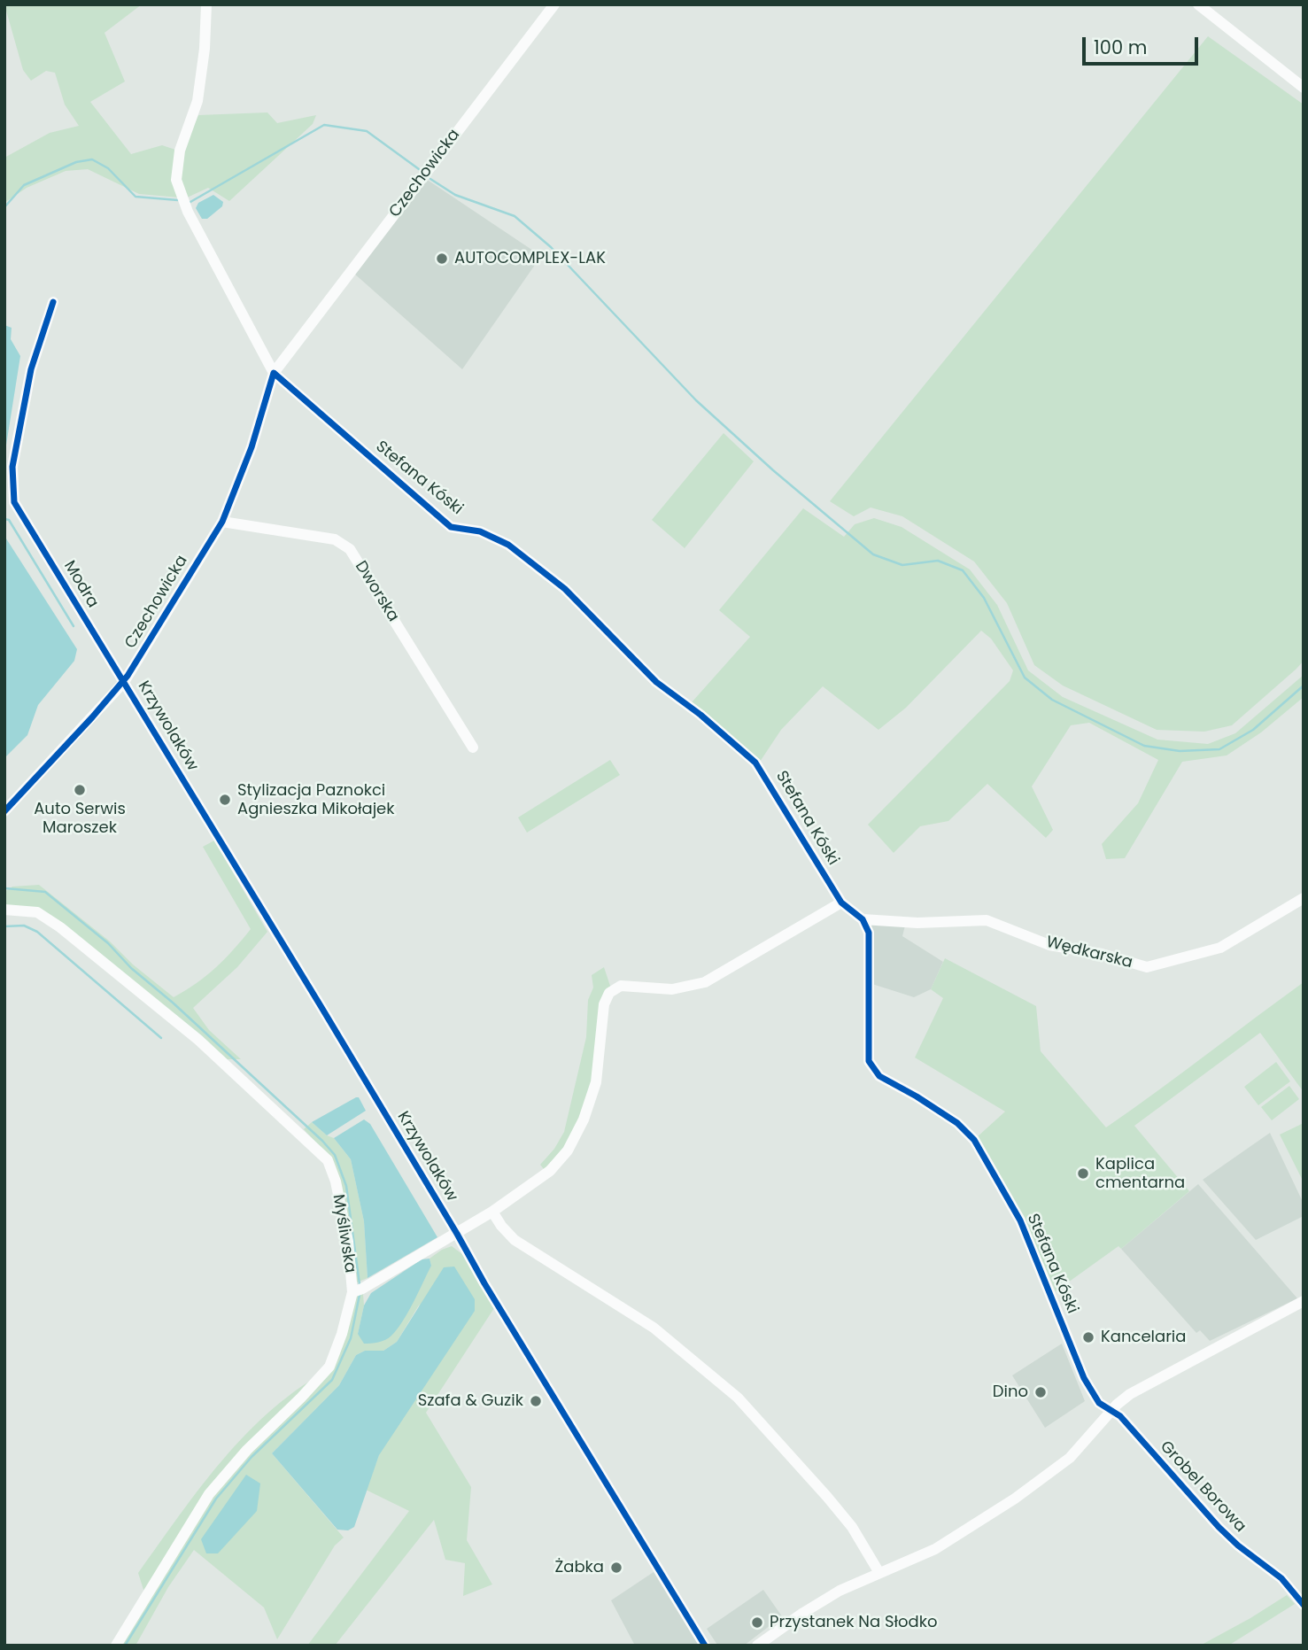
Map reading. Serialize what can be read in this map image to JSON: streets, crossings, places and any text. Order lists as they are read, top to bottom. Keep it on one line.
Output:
{"streets":{"street":["Czechowicka","Stefana Kóski","Modra","Dworska","Krzywolaków","Wędkarska","Myśliwska","Grobel Borowa"]},"crossings":[["Czechowicka","Stefana Kóski"],["Czechowicka","Modra"],["Czechowicka","Dworska"],["Czechowicka","Krzywolaków"],["Stefana Kóski","Wędkarska"],["Stefana Kóski","Grobel Borowa"],["Modra","Krzywolaków"]],"places":["AUTOCOMPLEX-LAK","Auto Serwis Maroszek","Stylizacja Paznokci Agnieszka Mikołajek","Kaplica cmentarna","Kancelaria","Dino","Szafa & Guzik","Żabka","Przystanek Na Słodko"],"scale_bar":"100 m"}
